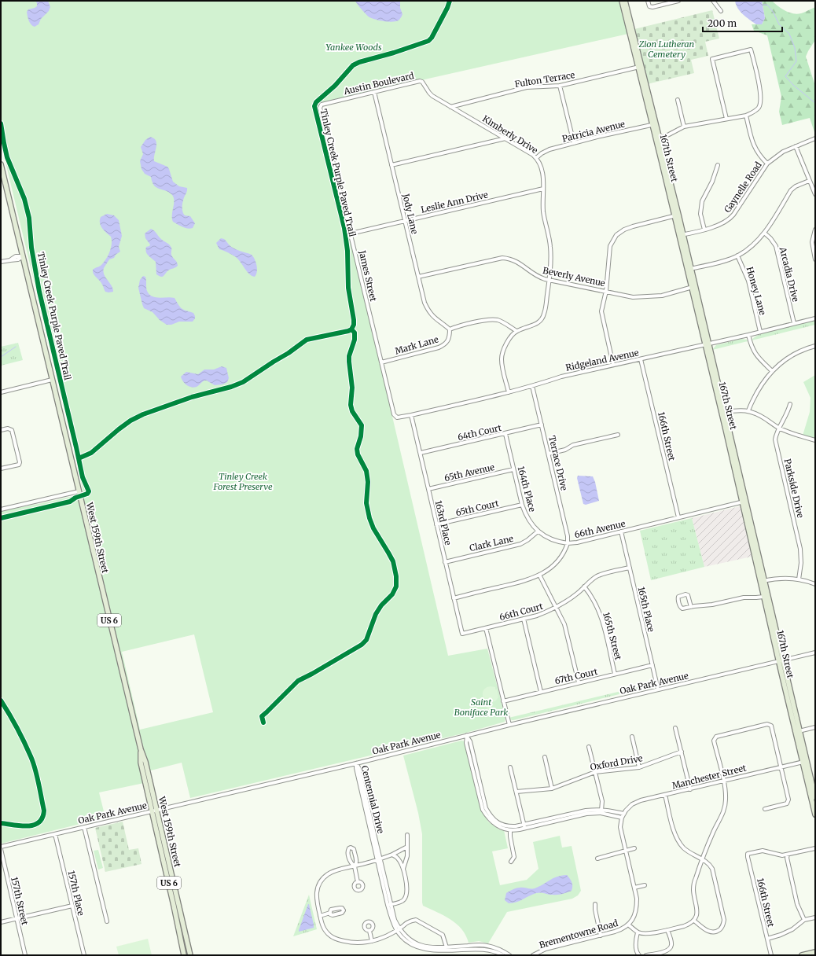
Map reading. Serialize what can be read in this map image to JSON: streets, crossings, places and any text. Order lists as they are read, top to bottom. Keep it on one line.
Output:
{"streets":{"main road":["167th Street","West 159th Street","US 6"],"street":["Fulton Terrace","Austin Boulevard","Patricia Avenue","Kimberly Drive","Gaynelle Road","Leslie Ann Drive","Jody Lane","Arcadia Drive","James Street","Beverly Avenue","Honey Lane","Mark Lane","Ridgeland Avenue","64th Court","166th Street","Terrace Drive","65th Avenue","Parkside Drive","164th Place","65th Court","163rd Place","66th Avenue","Clark Lane","165th Place","66th Court","165th Street","67th Court","Oak Park Avenue","Oxford Drive","Manchester Street","Centennial Drive","157th Place","157th Street","Brementowne Road"],"cycle path":["Tinley Creek Purple Paved Trail"]},"crossings":[["Fulton Terrace","Kimberly Drive"],["Fulton Terrace","167th Street"],["Austin Boulevard","Kimberly Drive"],["Austin Boulevard","Jody Lane"],["Austin Boulevard","James Street"],["Patricia Avenue","Kimberly Drive"],["Patricia Avenue","167th Street"],["Kimberly Drive","Leslie Ann Drive"],["Kimberly Drive","Beverly Avenue"],["167th Street","Gaynelle Road"],["167th Street","Beverly Avenue"],["167th Street","Ridgeland Avenue"],["167th Street","66th Avenue"],["167th Street","Oak Park Avenue"],["167th Street","Manchester Street"],["Leslie Ann Drive","Jody Lane"],["Leslie Ann Drive","James Street"],["Jody Lane","Beverly Avenue"],["Jody Lane","Mark Lane"],["Arcadia Drive","Ridgeland Avenue"],["James Street","Mark Lane"],["James Street","Ridgeland Avenue"],["Honey Lane","Ridgeland Avenue"],["Ridgeland Avenue","166th Street"],["Ridgeland Avenue","Terrace Drive"],["Ridgeland Avenue","163rd Place"],["64th Court","Terrace Drive"],["64th Court","164th Place"],["64th Court","163rd Place"],["166th Street","66th Avenue"],["Terrace Drive","164th Place"],["Terrace Drive","66th Avenue"],["65th Avenue","164th Place"],["65th Avenue","163rd Place"],["164th Place","65th Court"],["164th Place","66th Avenue"],["164th Place","Clark Lane"],["65th Court","163rd Place"],["163rd Place","66th Avenue"],["163rd Place","Clark Lane"],["163rd Place","66th Court"],["66th Avenue","165th Place"],["West 159th Street","Oak Park Avenue"],["165th Place","66th Court"],["165th Place","67th Court"],["165th Place","Oak Park Avenue"],["66th Court","165th Street"],["165th Street","67th Court"],["Oak Park Avenue","Centennial Drive"],["Oak Park Avenue","157th Place"],["Oak Park Avenue","157th Street"],["Manchester Street","Brementowne Road"]],"parks":["Zion Lutheran Cemetery","Yankee Woods","Tinley Creek Forest Preserve","Saint Boniface Park"],"scale_bar":"200 m"}
